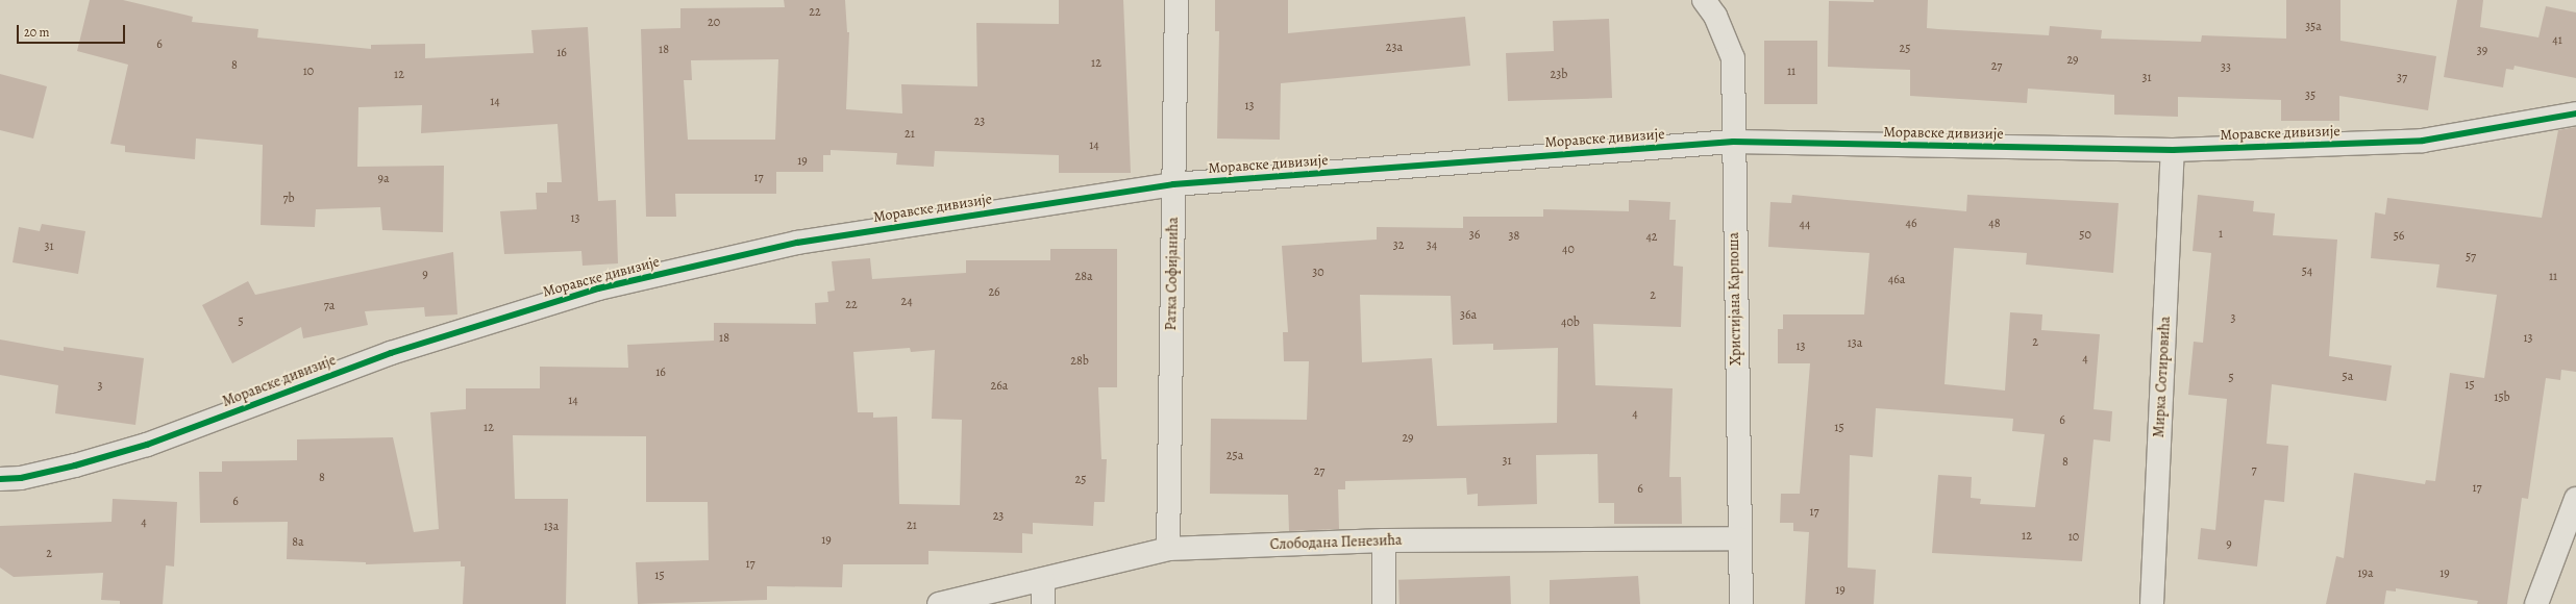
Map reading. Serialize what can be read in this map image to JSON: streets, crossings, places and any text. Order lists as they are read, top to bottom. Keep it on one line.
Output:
{"streets":{"street":["Моравске дивизије","Ратка Софијанића","Христијана Карпоша","Мирка Сотировића","Слободана Пенезића"]},"crossings":[["Моравске дивизије","Ратка Софијанића"],["Моравске дивизије","Христијана Карпоша"],["Моравске дивизије","Мирка Сотировића"],["Ратка Софијанића","Слободана Пенезића"],["Христијана Карпоша","Слободана Пенезића"]],"house_numbers":["22","20","35a","41","6","23a","25","18","39","16","29","12","8","27","33","10","11","12","23b","31","37","35","14","13","23","21","14","19","17","9a","7b","13","46","48","44","1","36","50","38","56","42","32","34","31","40","57","54","30","9","28a","11","46a","26","2","24","22","7a","36a","3","5","40b","18","13","2","13a","13","4","28b","16","5a","5","15","3","26a","15b","14","4","6","12","15","29","25a","31","8","7","27","8","25","17","6","6","17","23","4","21","13a","12","10","19","8a","9","2","17","19a","19","15","19"],"scale_bar":"20 m"}
